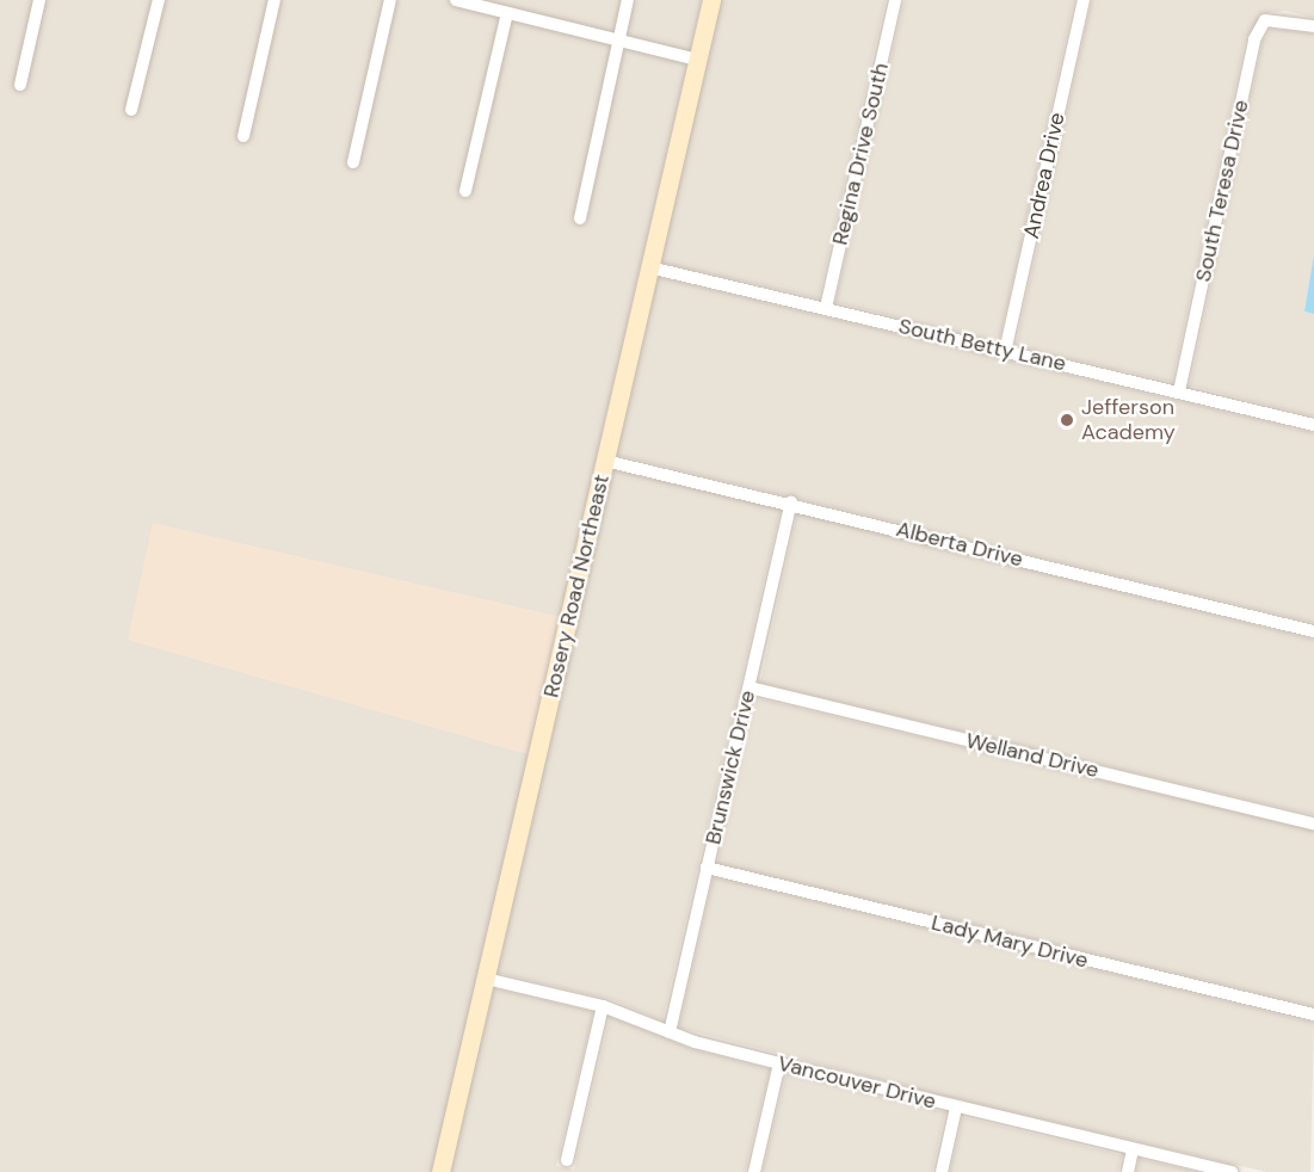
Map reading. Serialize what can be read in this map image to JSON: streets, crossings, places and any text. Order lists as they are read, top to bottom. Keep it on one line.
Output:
{"streets":{"street":["Regina Drive South","Andrea Drive","South Teresa Drive","South Betty Lane","Alberta Drive","Rosery Road Northeast","Welland Drive","Brunswick Drive","Lady Mary Drive","Vancouver Drive"]},"crossings":[["Regina Drive South","South Betty Lane"],["Andrea Drive","South Betty Lane"],["South Teresa Drive","South Betty Lane"],["South Betty Lane","Rosery Road Northeast"],["Alberta Drive","Rosery Road Northeast"],["Alberta Drive","Brunswick Drive"],["Rosery Road Northeast","Vancouver Drive"],["Welland Drive","Brunswick Drive"],["Brunswick Drive","Lady Mary Drive"],["Brunswick Drive","Vancouver Drive"]],"places":["Jefferson Academy"]}
